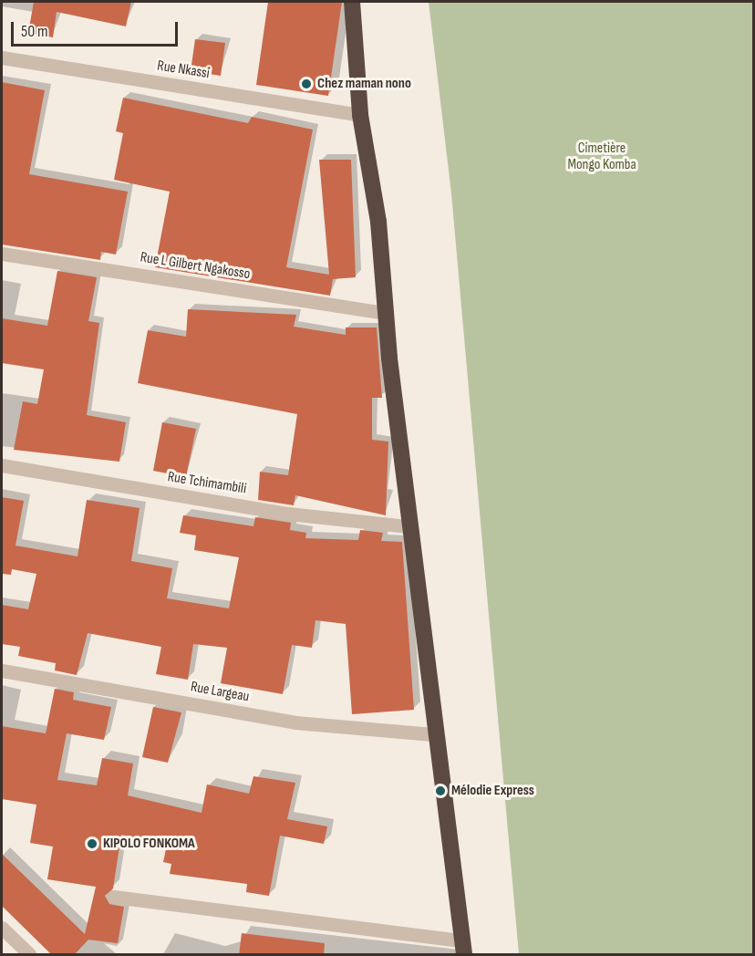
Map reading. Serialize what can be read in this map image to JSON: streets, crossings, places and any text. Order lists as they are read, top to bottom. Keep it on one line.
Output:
{"streets":{"street":["Rue Nkassi","Rue L Gilbert Ngakosso","Rue Tchimambili","Rue Largeau"]},"parks":["Cimetière Mongo Komba"],"places":["Chez maman nono","Mélodie Express","KIPOLO FONKOMA"],"scale_bar":"50 m"}
